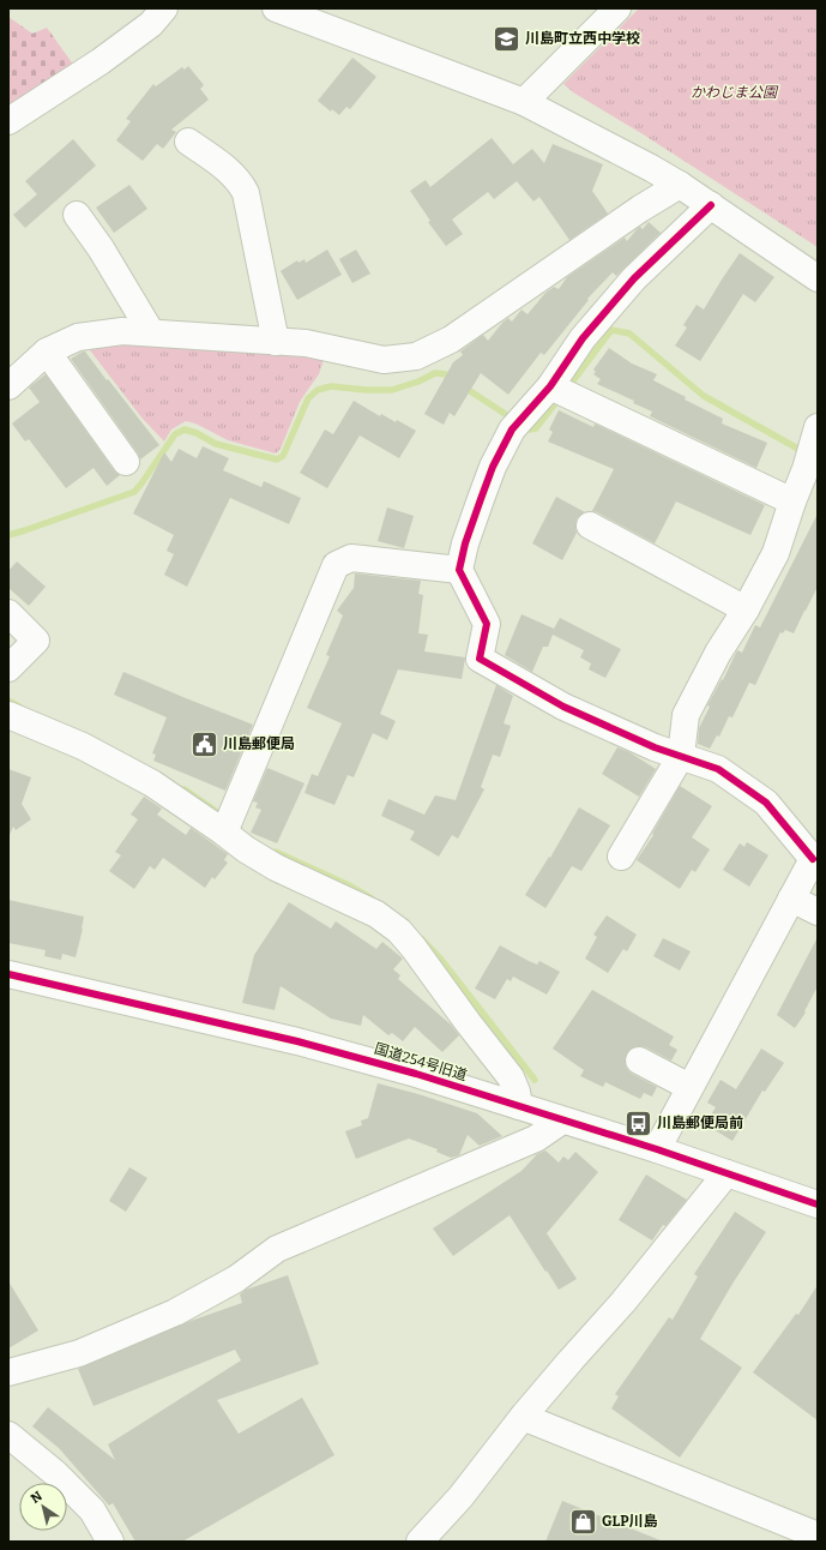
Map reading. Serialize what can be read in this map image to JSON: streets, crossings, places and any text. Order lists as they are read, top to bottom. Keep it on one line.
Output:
{"streets":{"street":["国道254号旧道"]},"parks":["かわじま公園"],"places":{"school or university":["川島町立西中学校"],"public building":["川島郵便局"],"bus stop":["川島郵便局前"],"shop":["GLP川島"]},"north":"top left"}
